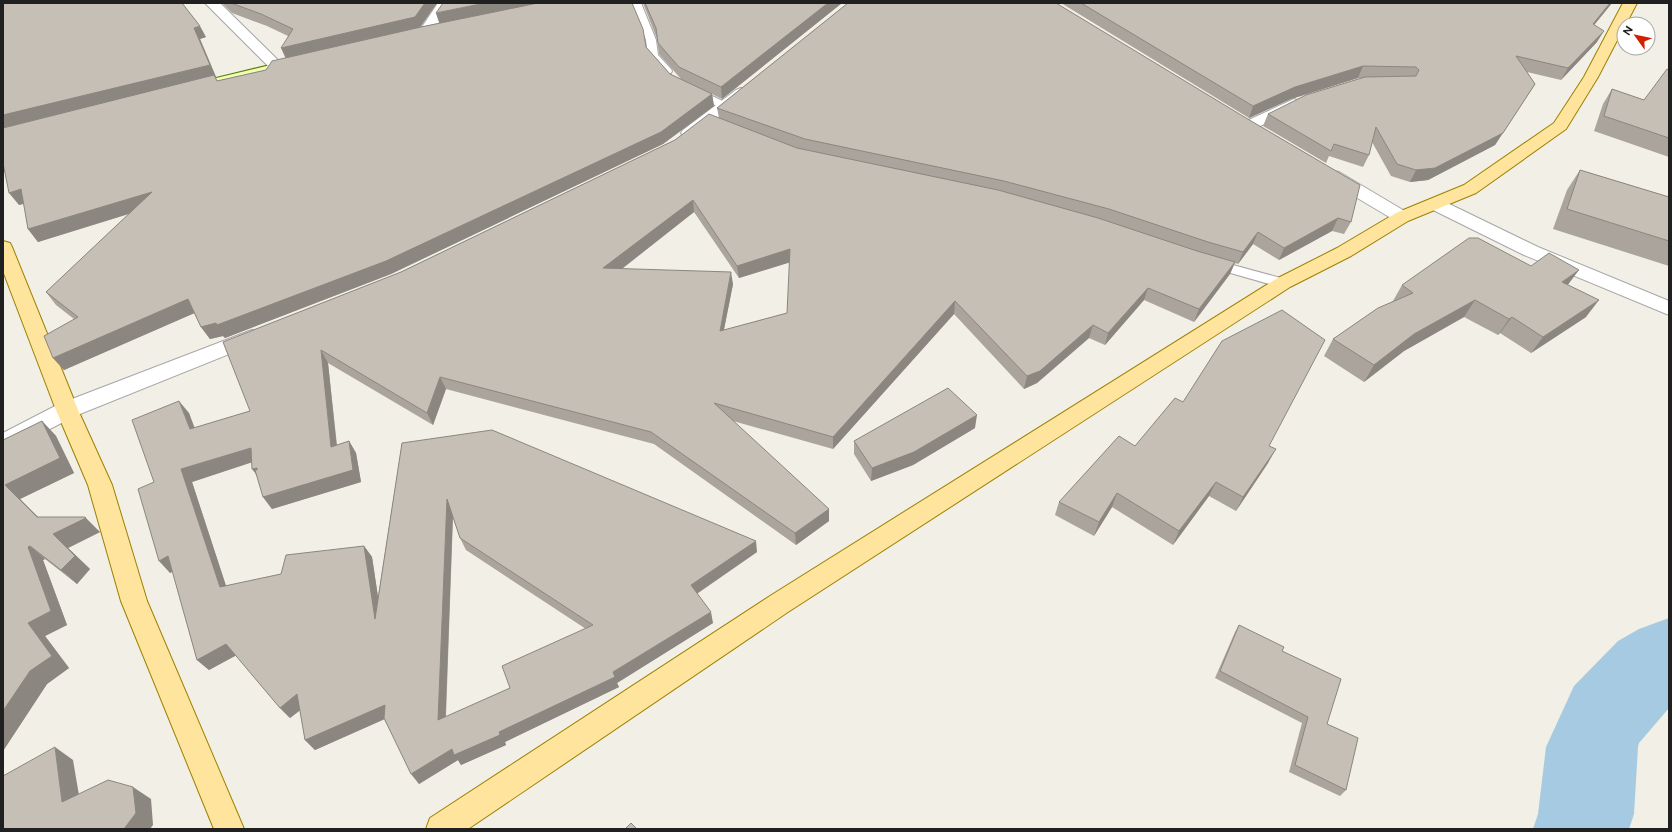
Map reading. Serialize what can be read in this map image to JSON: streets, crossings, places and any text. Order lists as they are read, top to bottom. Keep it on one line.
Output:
{"north":"top left"}
